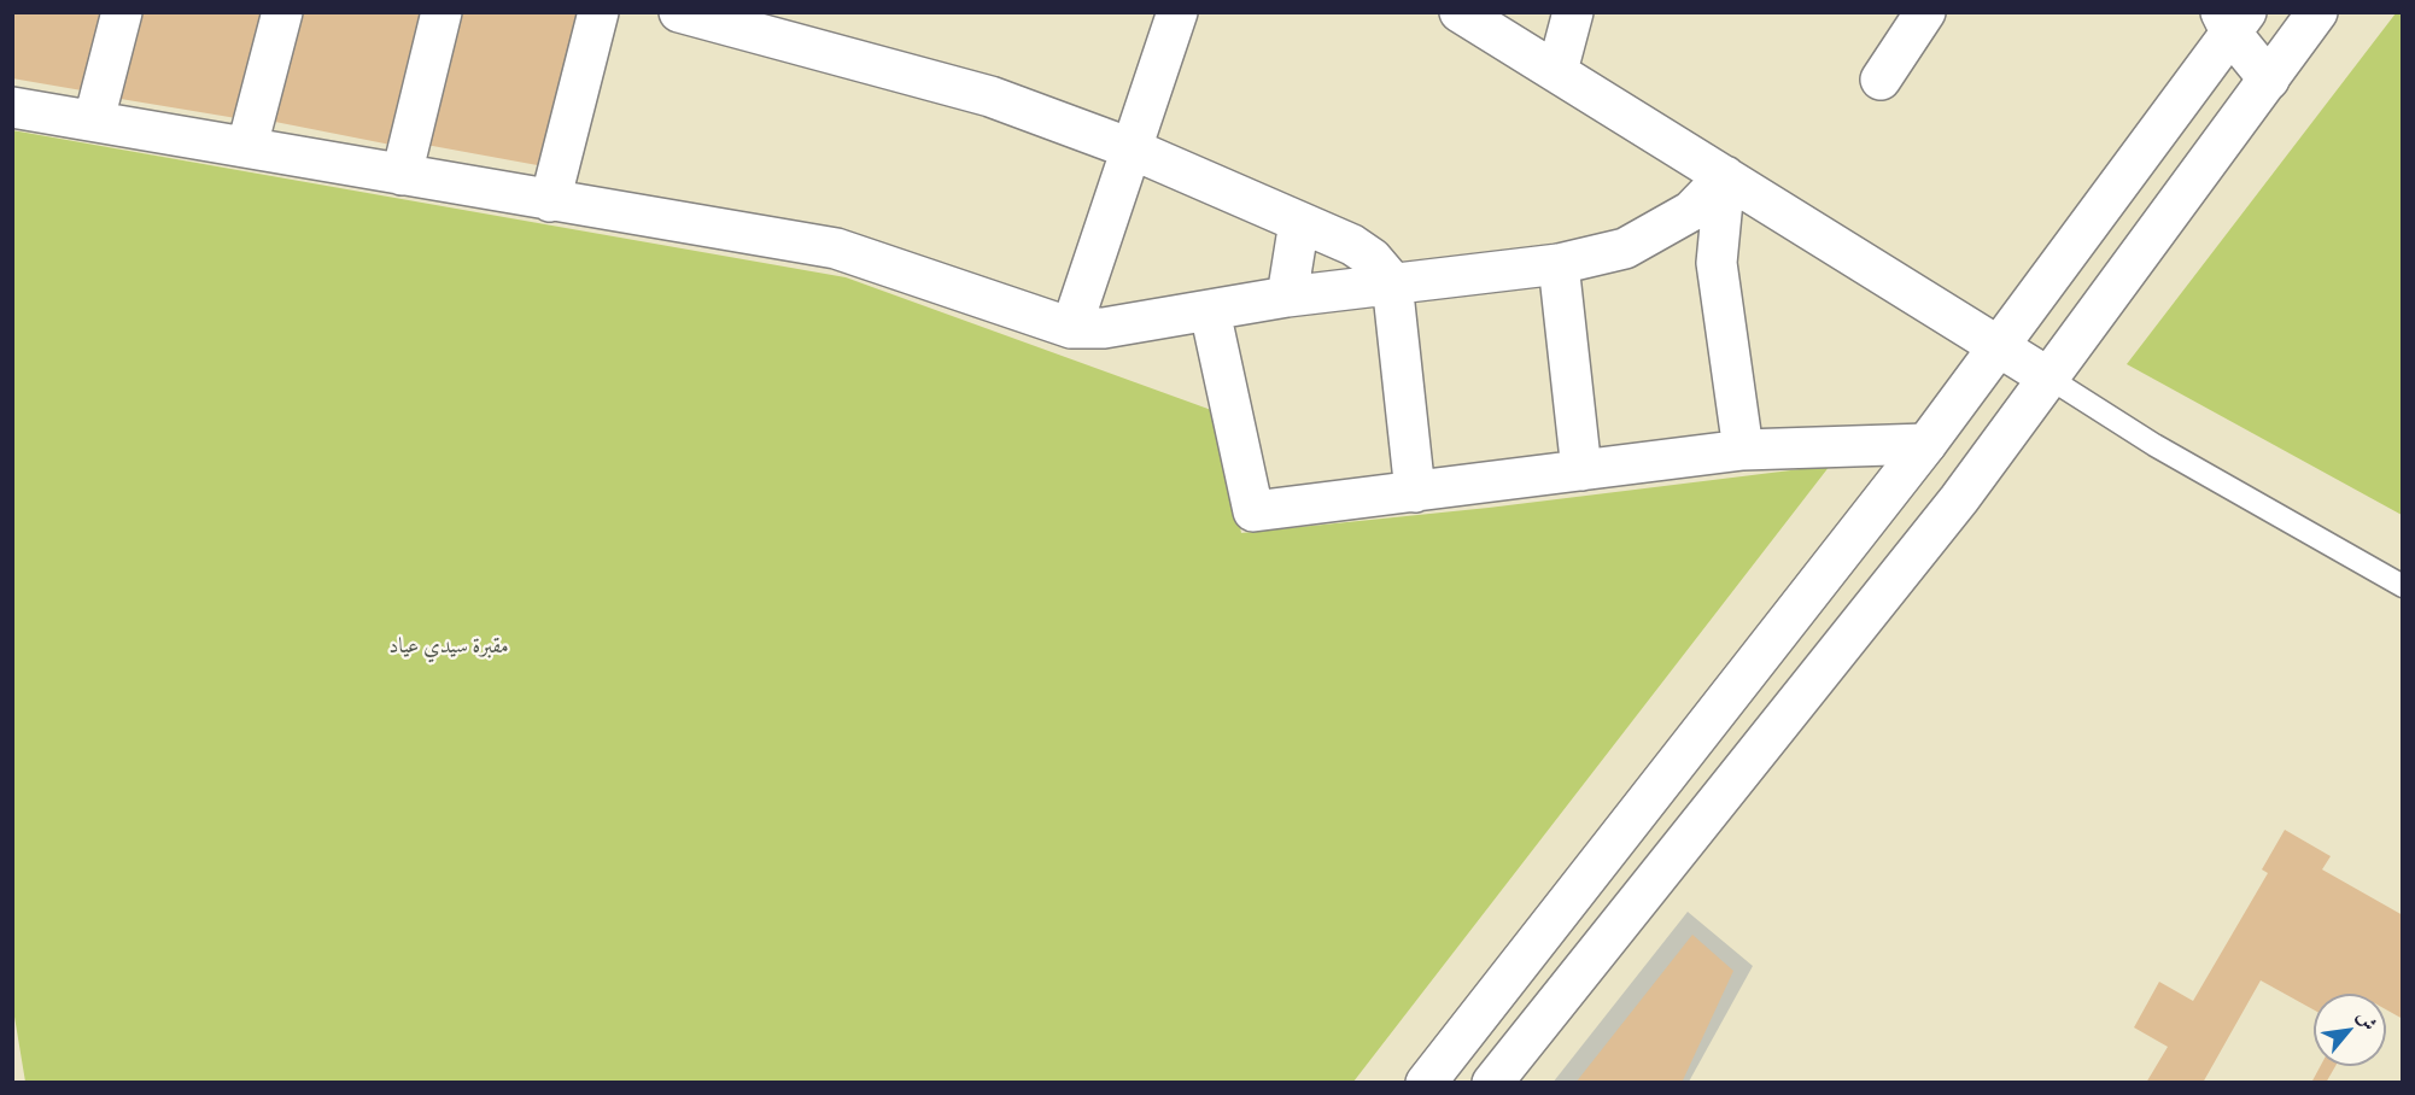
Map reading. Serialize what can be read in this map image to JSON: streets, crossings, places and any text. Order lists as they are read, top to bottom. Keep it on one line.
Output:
{"parks":["مقبرة سيدي عياد"],"north":"top right"}
